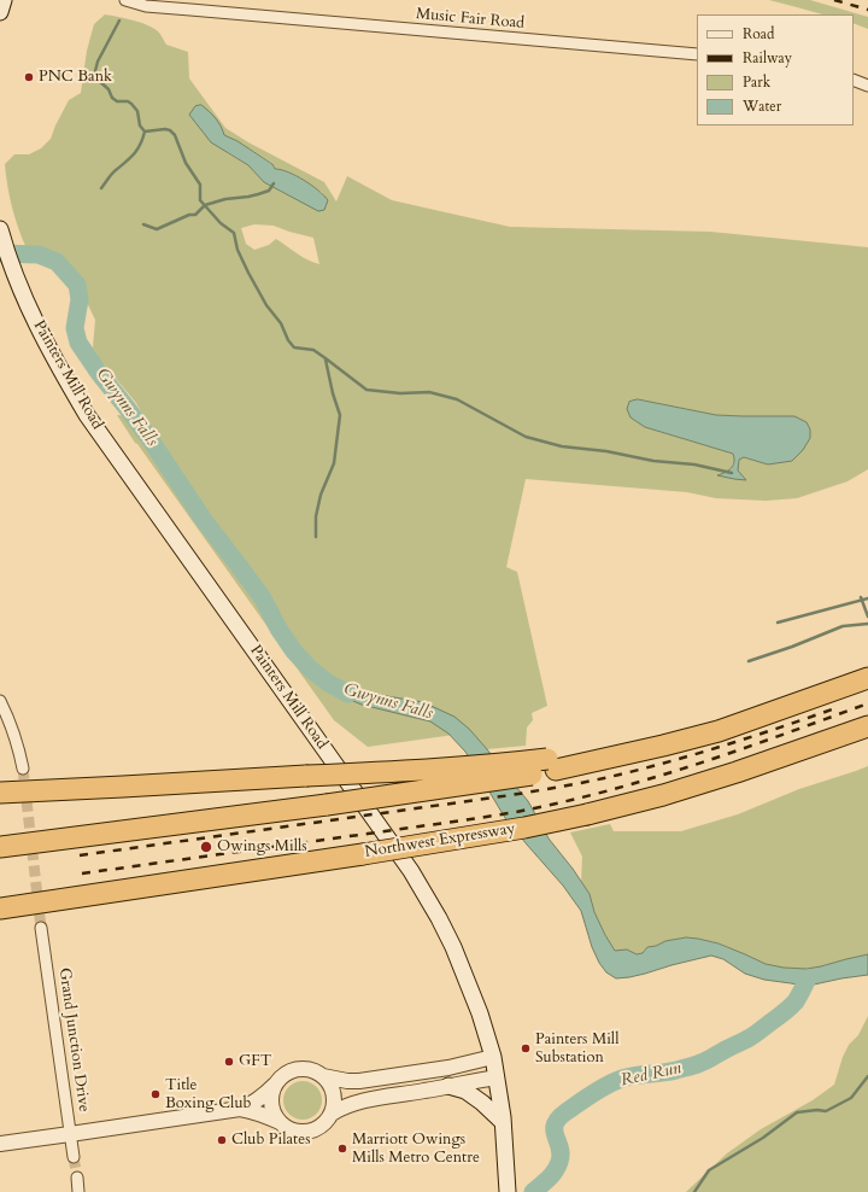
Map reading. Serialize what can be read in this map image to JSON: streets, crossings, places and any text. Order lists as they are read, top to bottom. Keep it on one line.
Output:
{"streets":{"highway":["Northwest Expressway"],"main road":["Painters Mill Road"],"street":["Music Fair Road","Grand Junction Drive"]},"water":["Gwynns Falls","Red Run"],"places":["PNC Bank","Owings Mills","Painters Mill Substation","GFT","Title Boxing Club","Club Pilates","Marriott Owings Mills Metro Centre"],"legend":["Road","Railway","Park","Water"]}
